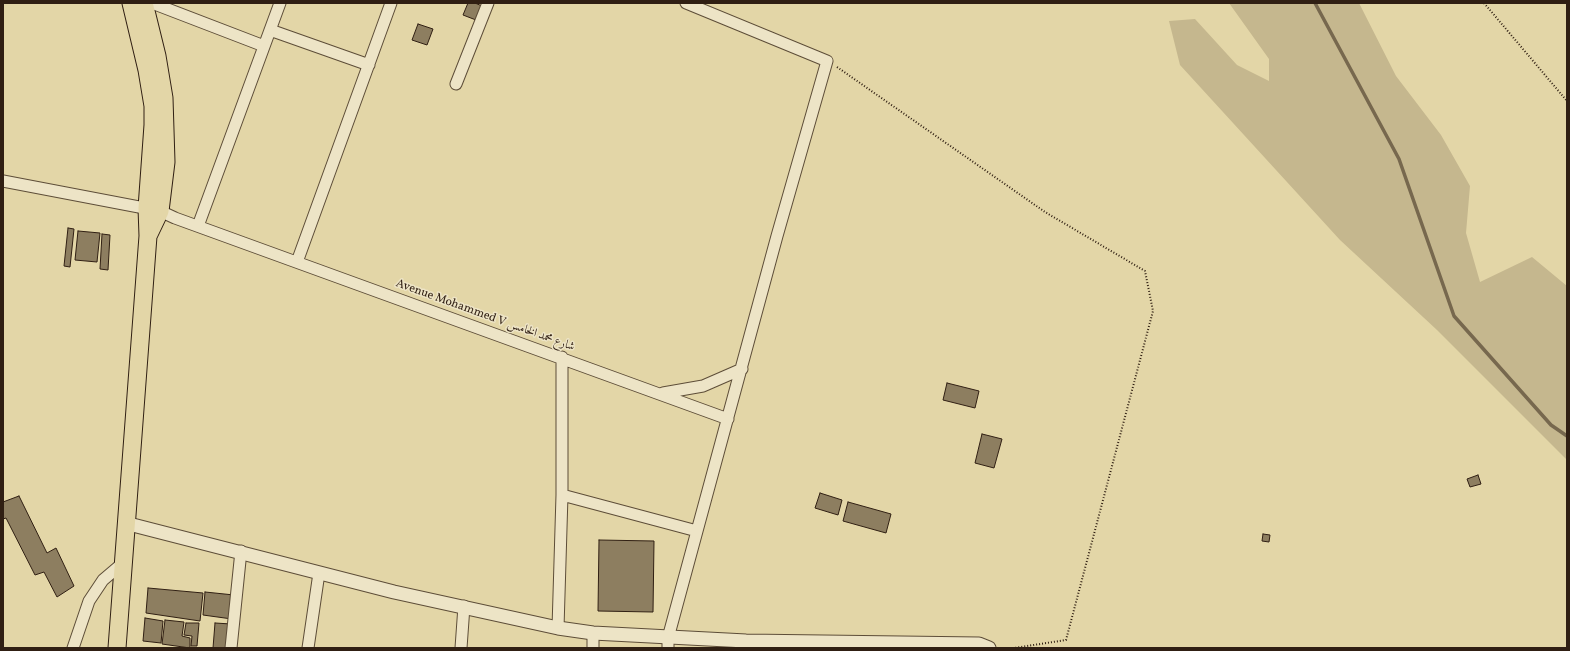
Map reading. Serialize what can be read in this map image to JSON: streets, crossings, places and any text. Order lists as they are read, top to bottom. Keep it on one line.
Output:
{"streets":{"street":["Avenue Mohammed V شارع محمد الخامس"]}}
